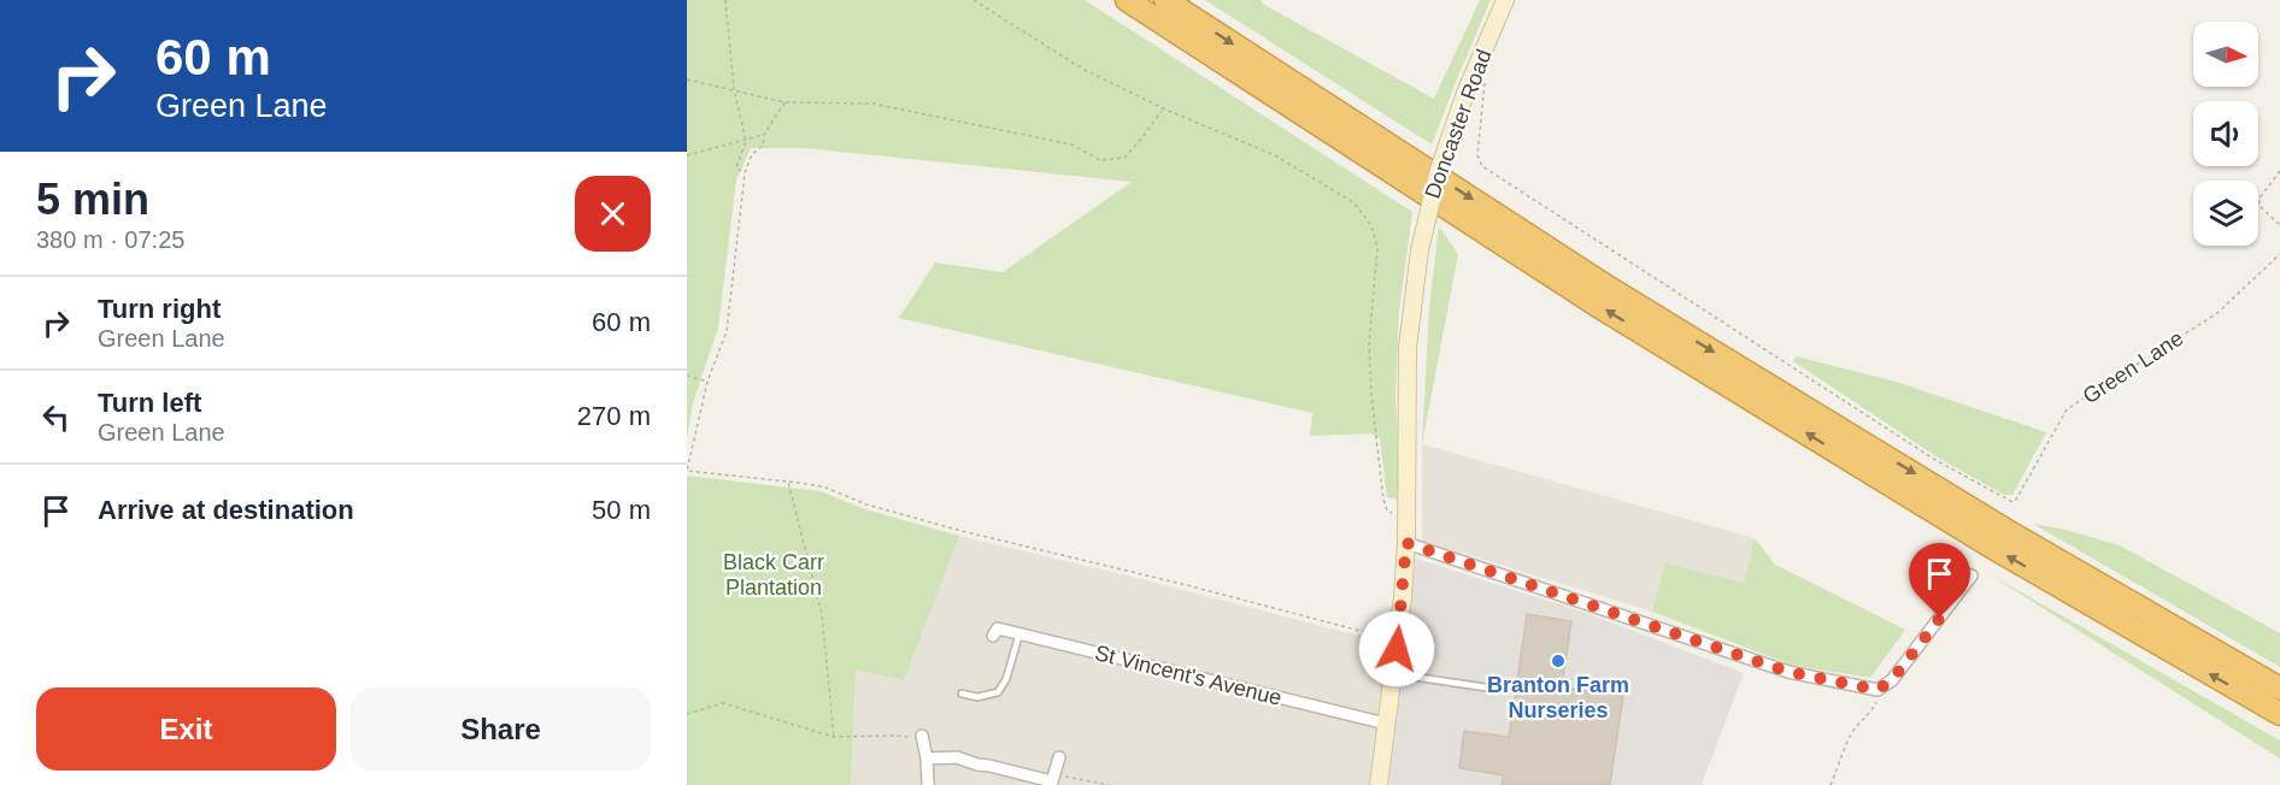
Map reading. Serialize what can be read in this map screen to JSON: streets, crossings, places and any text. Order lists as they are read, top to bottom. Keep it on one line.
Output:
{"streets":{"main road":["Doncaster Road"],"street":["St Vincent's Avenue"],"path":["Green Lane"]},"crossings":[["Doncaster Road","Green Lane"],["Doncaster Road","St Vincent's Avenue"]],"parks":["Black Carr Plantation"],"places":["Branton Farm Nurseries"],"north":"right","page":{"turn":["60 m","Green Lane"],"heading":["5 min","380 m · 07:25"],"list":[{"name":"Turn right","note":"Green Lane","value":"60 m"},{"name":"Turn left","note":"Green Lane","value":"270 m"},{"name":"Arrive at destination","value":"50 m"}],"buttons":["Exit","Share"]}}
